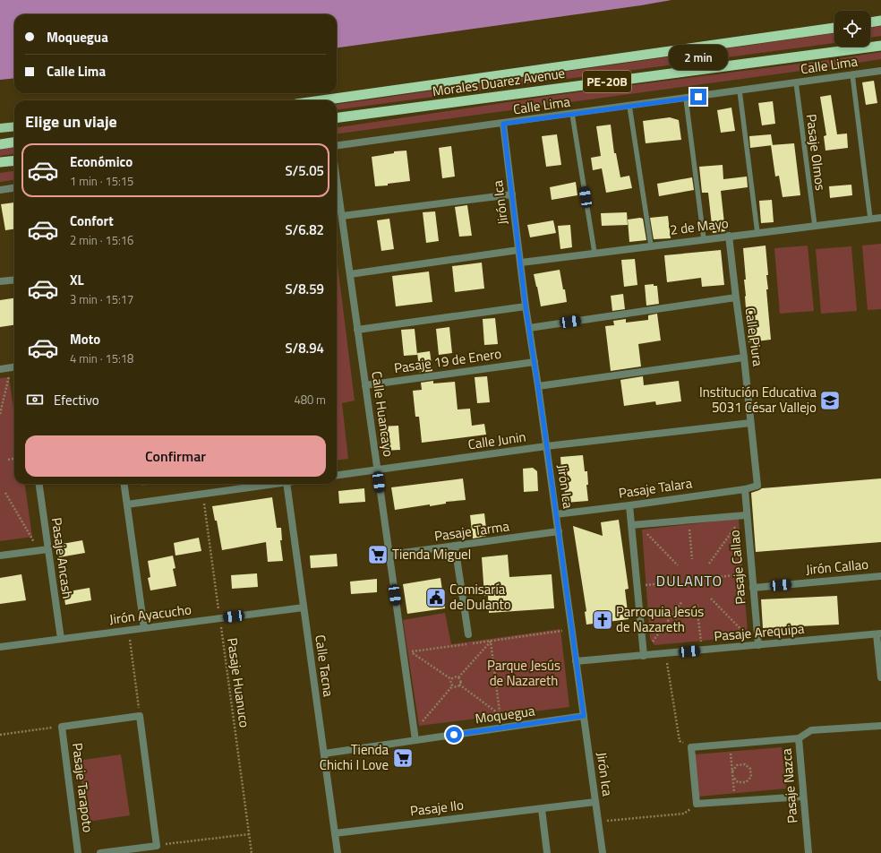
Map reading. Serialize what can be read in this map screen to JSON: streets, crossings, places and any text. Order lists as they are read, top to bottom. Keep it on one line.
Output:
{"streets":{"highway":["PE-20B","Morales Duarez Avenue"],"street":["Calle Lima","Jirón Ica","2 de Mayo","Calle Piura","Pasaje 19 de Enero","Calle Huancayo","Calle Junin","Pasaje Talara","Pasaje Tarma","Pasaje Ancash","Pasaje Callao","Jirón Callao","Jirón Ayacucho","Pasaje Arequipa","Calle Tacna","Moquegua","Pasaje Nazca","Pasaje Tarapoto","Pasaje Ilo"],"lane":["Pasaje Olmos"],"path":["Pasaje Huanuco"]},"crossings":[["Calle Lima","Pasaje Olmos"],["Calle Lima","Jirón Ica"],["Pasaje Olmos","2 de Mayo"],["Jirón Ica","2 de Mayo"],["Jirón Ica","Pasaje 19 de Enero"],["Jirón Ica","Calle Junin"],["Jirón Ica","Pasaje Talara"],["Jirón Ica","Pasaje Tarma"],["Jirón Ica","Pasaje Arequipa"],["Jirón Ica","Moquegua"],["Jirón Ica","Pasaje Ilo"],["2 de Mayo","Calle Piura"],["Calle Piura","Calle Junin"],["Calle Piura","Pasaje Talara"],["Pasaje 19 de Enero","Calle Huancayo"],["Calle Huancayo","Calle Junin"],["Calle Huancayo","Pasaje Tarma"],["Calle Huancayo","Moquegua"],["Pasaje Ancash","Jirón Ayacucho"],["Pasaje Callao","Jirón Callao"],["Pasaje Callao","Pasaje Arequipa"],["Jirón Ayacucho","Calle Tacna"],["Jirón Ayacucho","Pasaje Huanuco"],["Calle Tacna","Moquegua"],["Calle Tacna","Pasaje Ilo"]],"districts":["DULANTO"],"parks":["Parque Jesús de Nazareth"],"places":{"school or university":["Institución Educativa 5031 César Vallejo"],"supermarket":["Tienda Miguel","Tienda Chichi I Love"],"public building":["Comisaría de Dulanto"],"church":["Parroquia Jesús de Nazareth"]},"page":{"banner":["Moquegua","Calle Lima"],"bubble":"2 min","heading":"Elige un viaje","list":[{"name":"Económico","note":"1 min · 15:15","value":"S/5.05"},{"name":"Confort","note":"2 min · 15:16","value":"S/6.82"},{"name":"XL","note":"3 min · 15:17","value":"S/8.59"},{"name":"Moto","note":"4 min · 15:18","value":"S/8.94"}],"pay":["Efectivo","480 m"],"buttons":"Confirmar"}}
